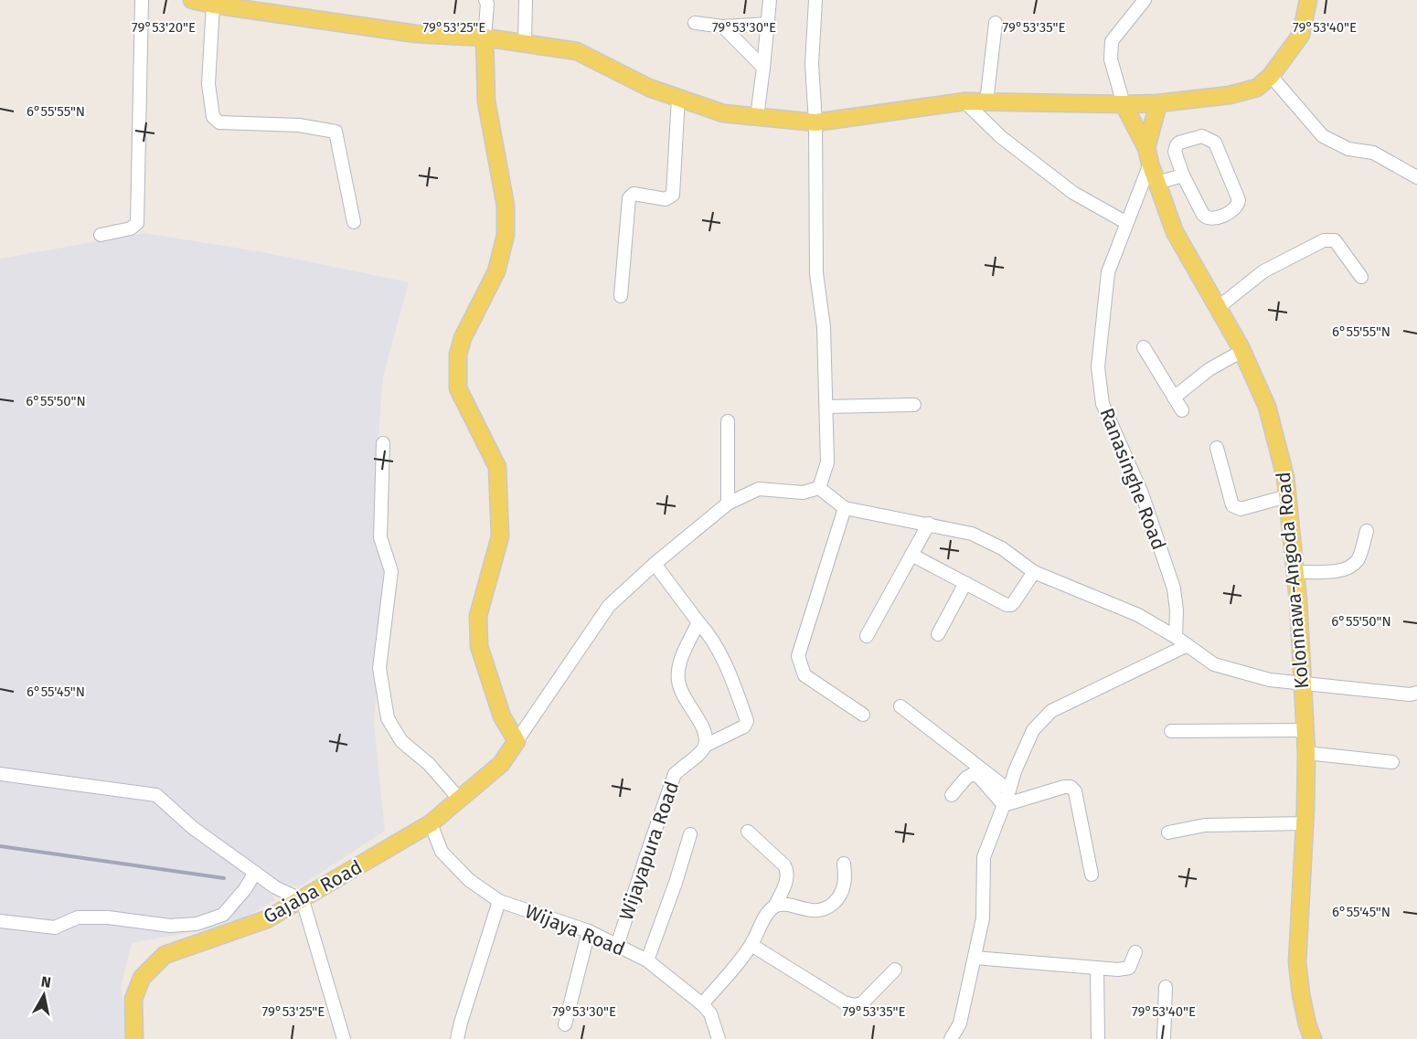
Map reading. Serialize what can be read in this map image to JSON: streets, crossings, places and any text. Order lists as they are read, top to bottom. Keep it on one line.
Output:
{"streets":{"main road":["Kolonnawa-Angoda Road","Gajaba Road"],"street":["Ranasinghe Road","Wijayapura Road","Wijaya Road"]},"crossings":[["Ranasinghe Road","Kolonnawa-Angoda Road"],["Wijayapura Road","Wijaya Road"],["Gajaba Road","Wijaya Road"]],"north":"top","coordinates":["79°53'20\"E","79°53'25\"E","79°53'30\"E","79°53'35\"E","79°53'40\"E","6°55'55\"N","6°55'50\"N","6°55'45\"N"]}
